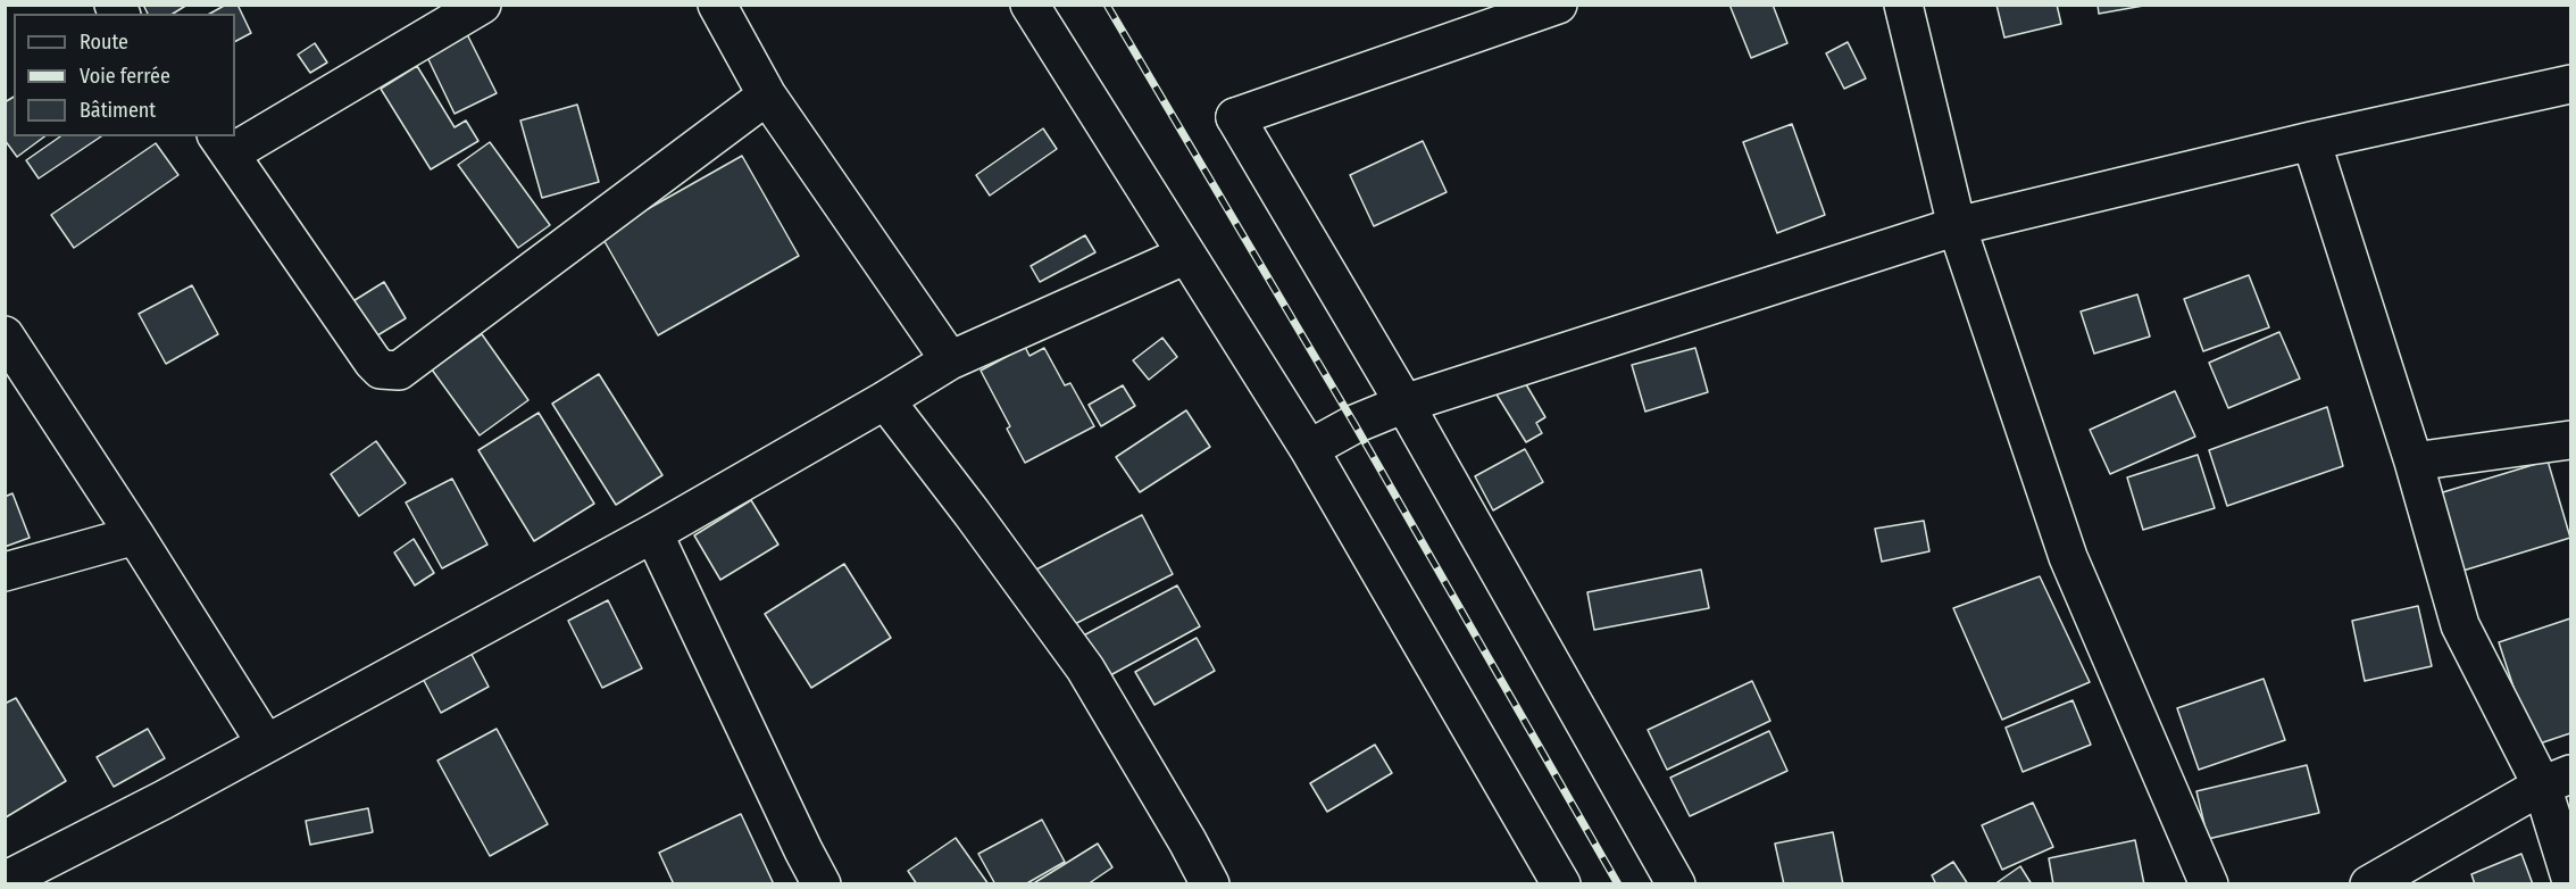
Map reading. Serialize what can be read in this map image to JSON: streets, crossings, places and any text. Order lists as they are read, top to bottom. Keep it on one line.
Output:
{"legend":["Route","Voie ferrée","Bâtiment"]}
